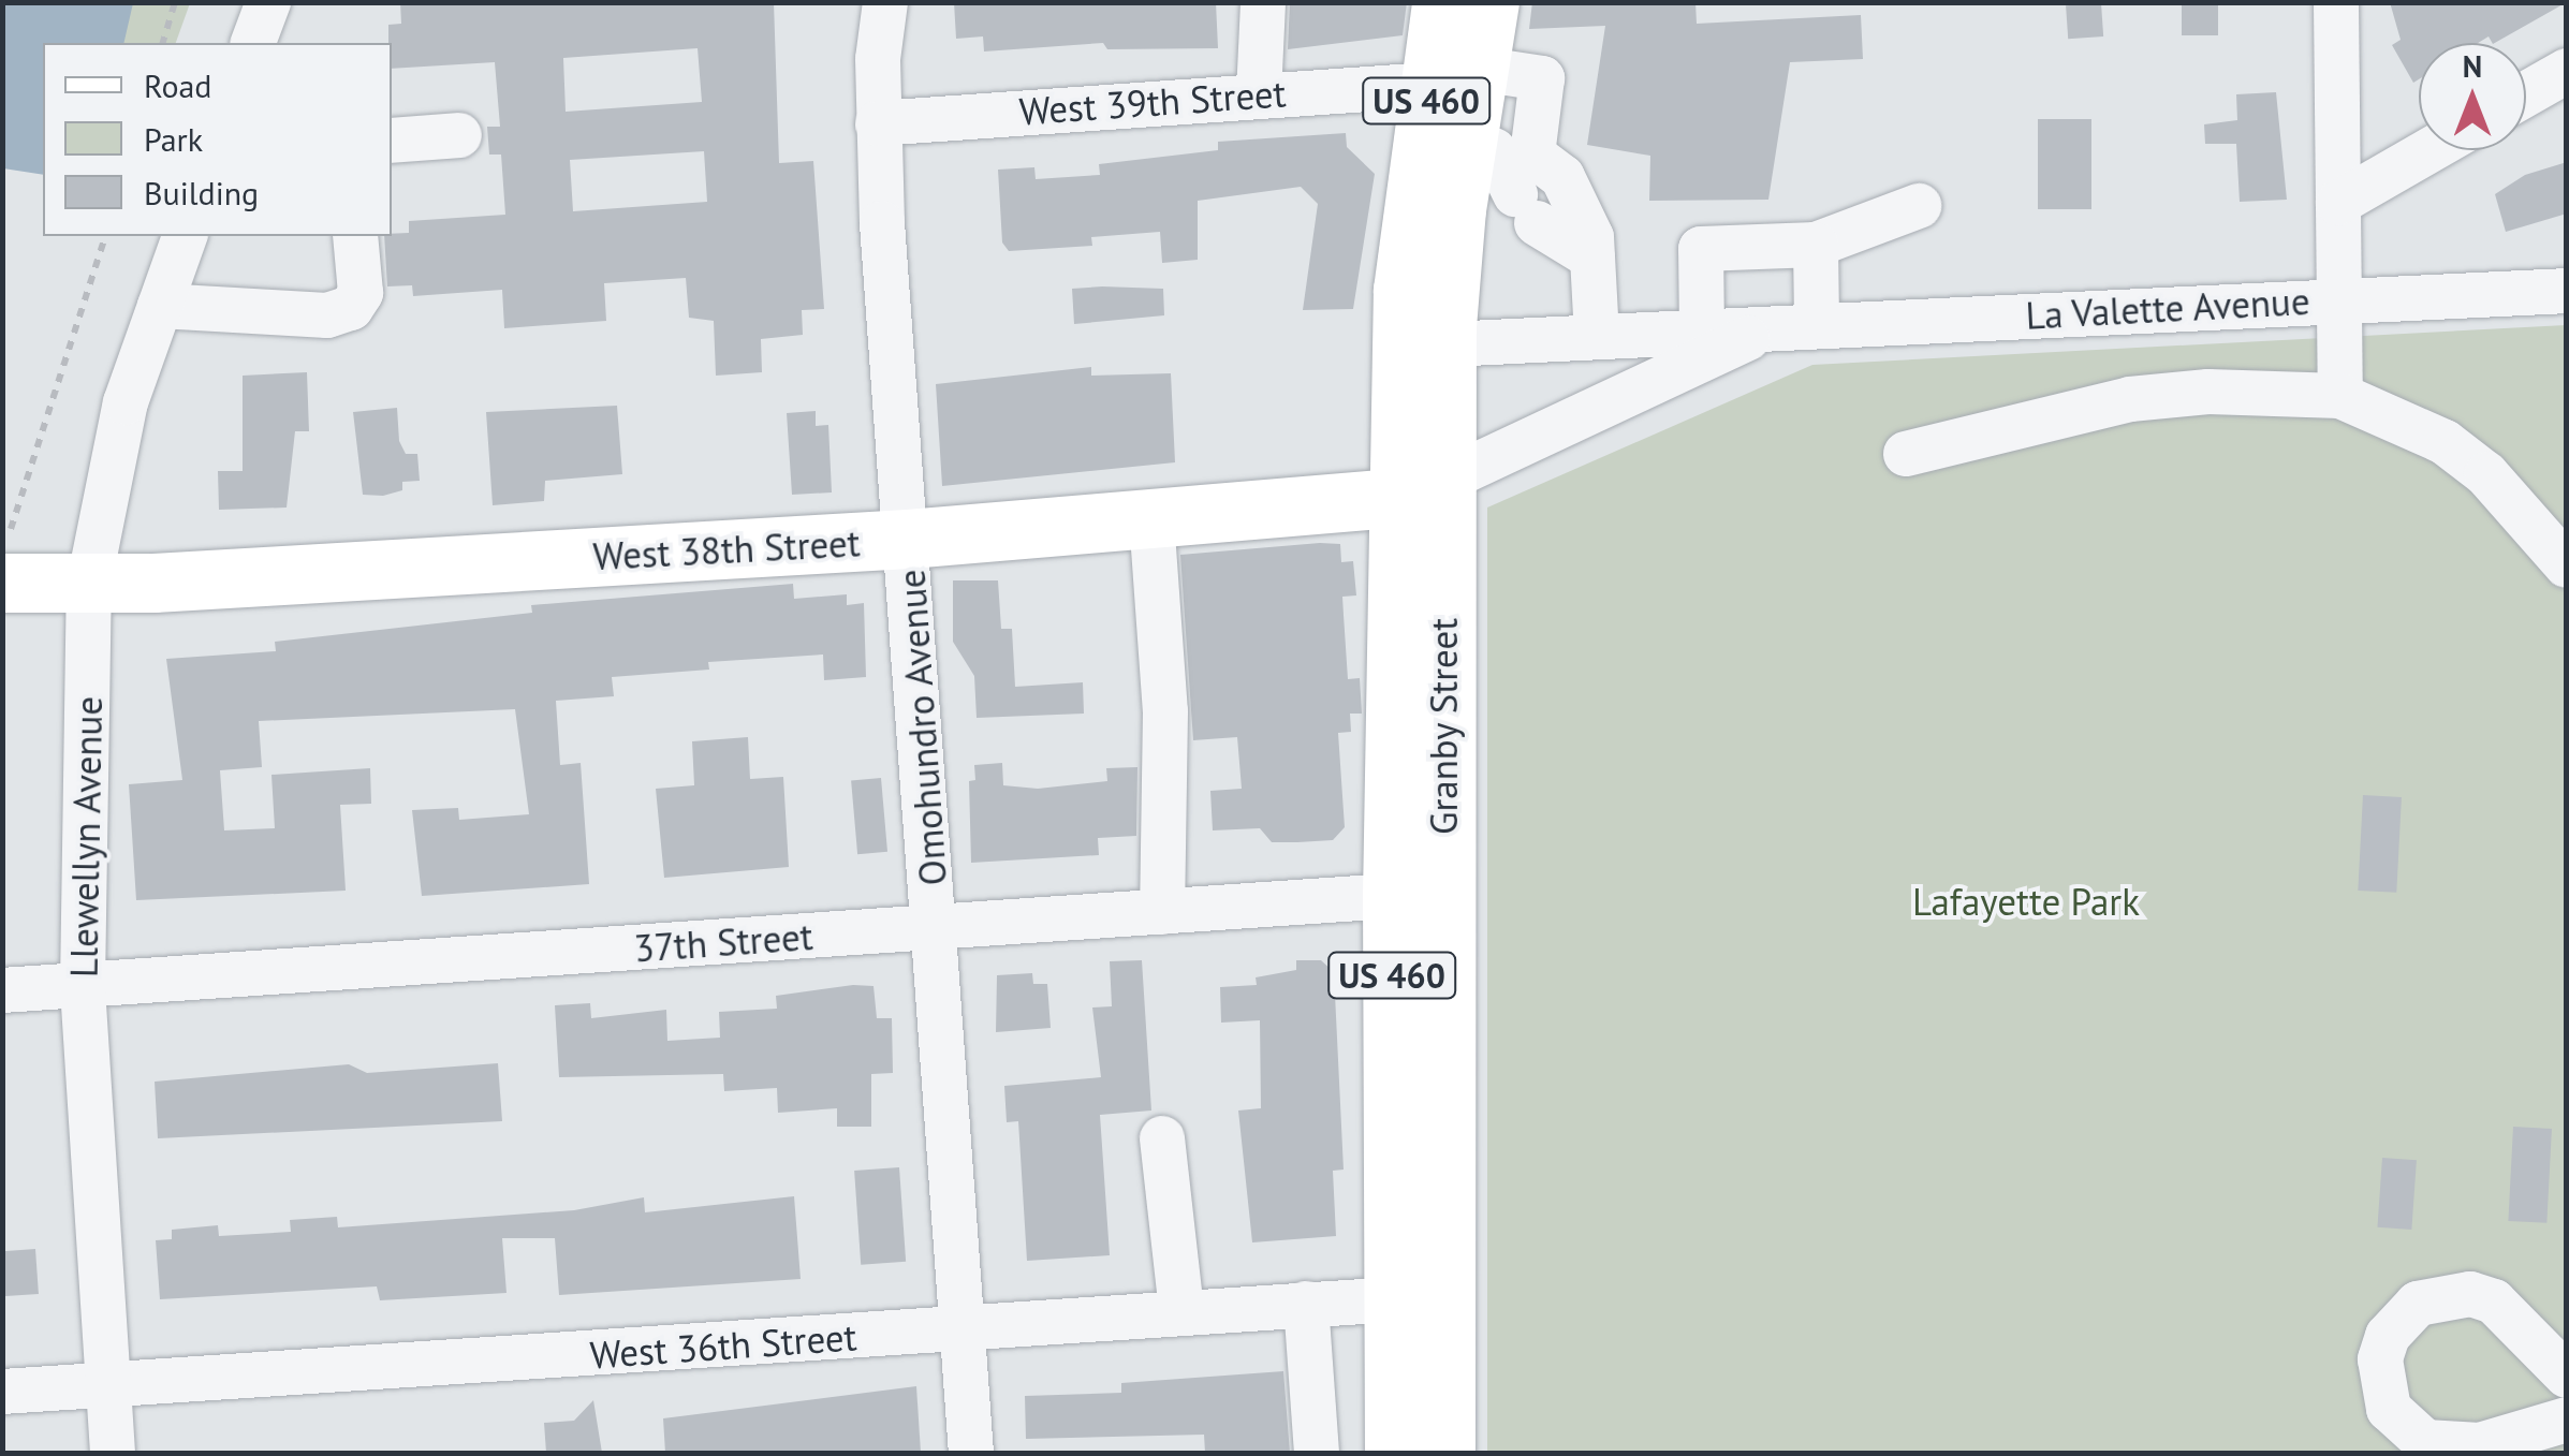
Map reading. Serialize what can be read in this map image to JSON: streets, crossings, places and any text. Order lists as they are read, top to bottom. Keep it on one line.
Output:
{"streets":{"main road":["US 460","West 38th Street","Granby Street"],"street":["West 39th Street","La Valette Avenue","Omohundro Avenue","Llewellyn Avenue","37th Street","West 36th Street"]},"crossings":[["West 39th Street","Granby Street"],["West 39th Street","Omohundro Avenue"],["La Valette Avenue","West 38th Street"],["La Valette Avenue","Granby Street"],["West 38th Street","Granby Street"],["West 38th Street","Omohundro Avenue"],["West 38th Street","Llewellyn Avenue"],["Granby Street","37th Street"],["Granby Street","West 36th Street"],["Omohundro Avenue","37th Street"],["Omohundro Avenue","West 36th Street"],["Llewellyn Avenue","37th Street"],["Llewellyn Avenue","West 36th Street"]],"parks":["Lafayette Park"],"legend":["Road","Park","Building"],"north":"top"}
